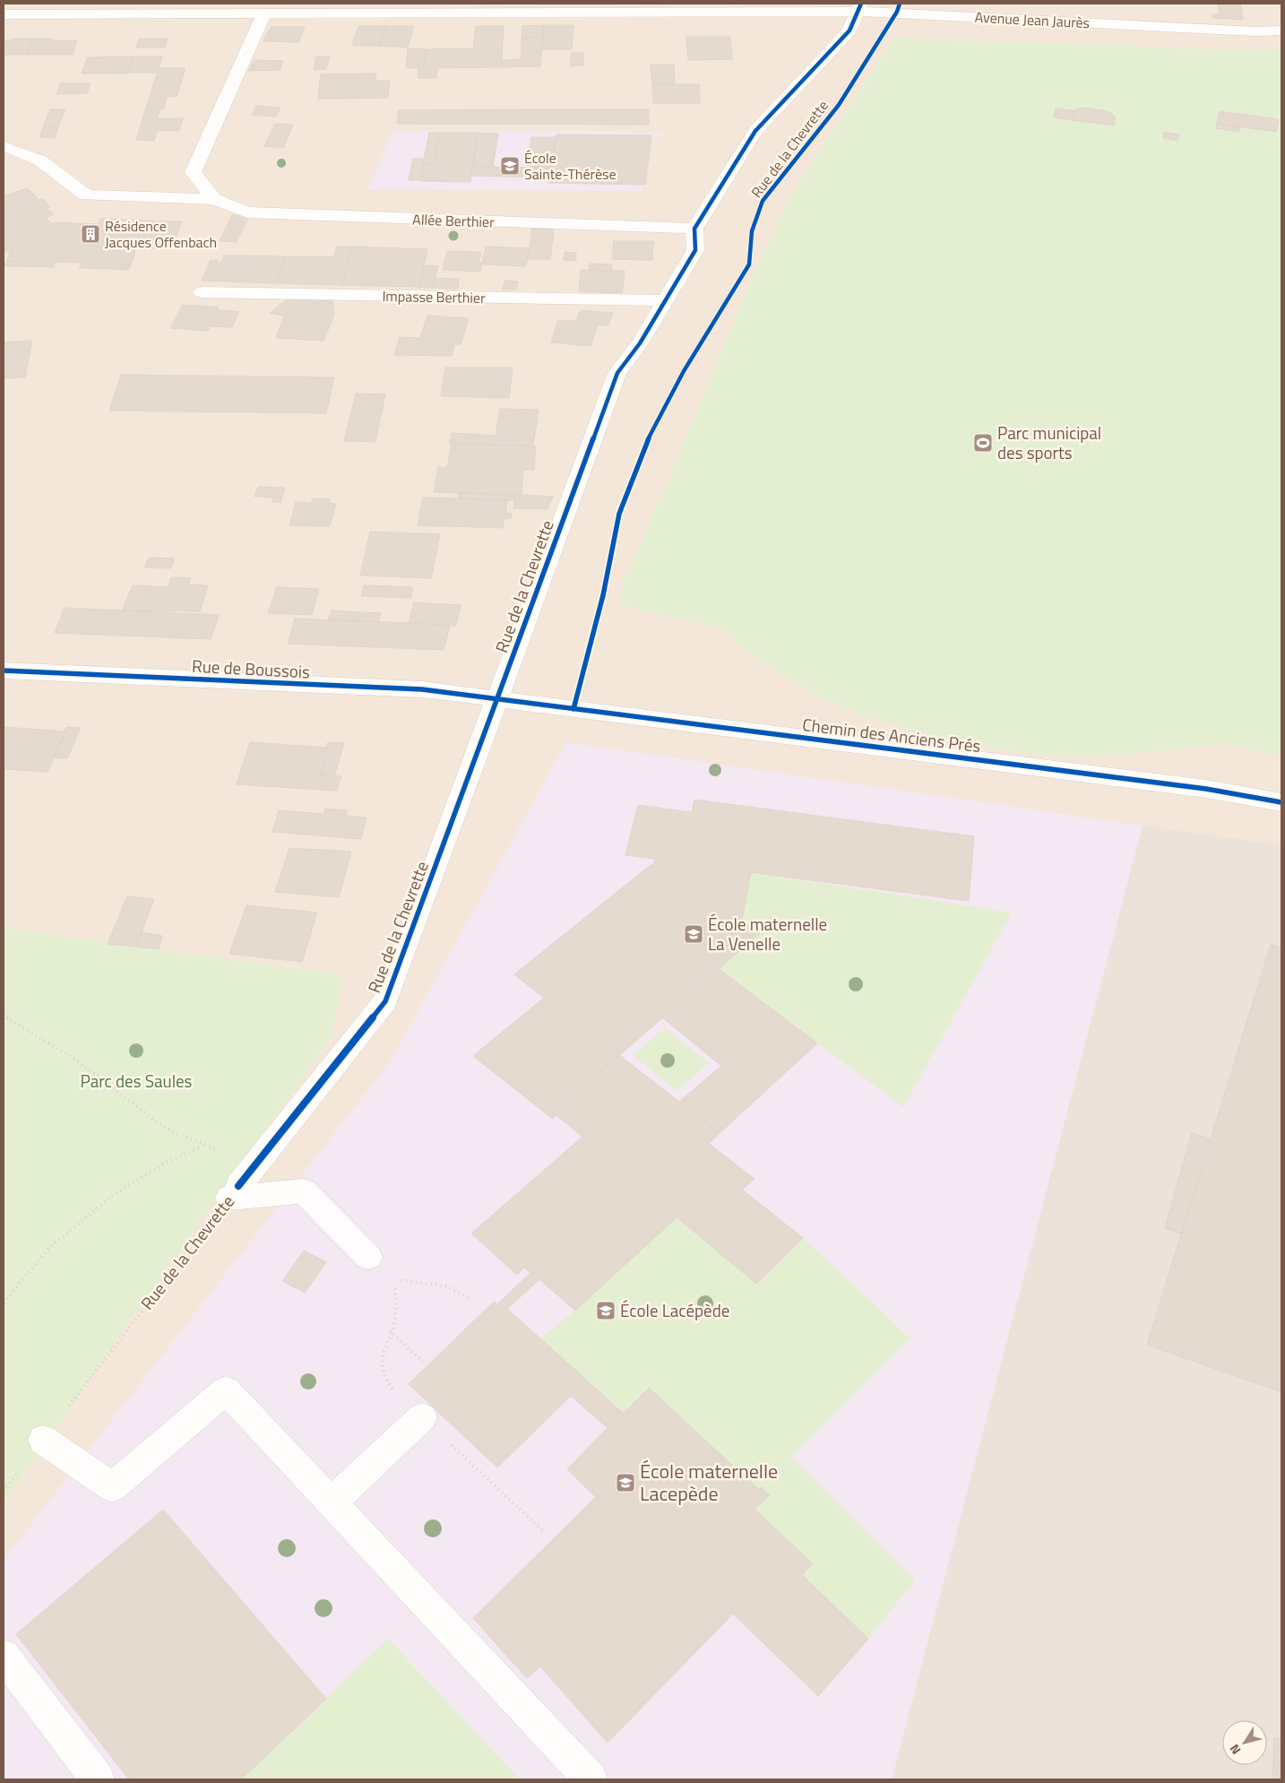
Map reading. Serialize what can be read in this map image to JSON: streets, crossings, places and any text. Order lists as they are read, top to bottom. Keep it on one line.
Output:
{"streets":{"street":["Avenue Jean Jaurès","Rue de la Chevrette","Allée Berthier","Impasse Berthier","Rue de Boussois","Chemin des Anciens Prés"]},"crossings":[["Avenue Jean Jaurès","Rue de la Chevrette"],["Rue de la Chevrette","Allée Berthier"],["Rue de la Chevrette","Impasse Berthier"],["Rue de la Chevrette","Rue de Boussois"],["Rue de la Chevrette","Chemin des Anciens Prés"],["Rue de Boussois","Chemin des Anciens Prés"]],"parks":["Parc des Saules"],"places":{"school or university":["École Sainte-Thérèse","École maternelle La Venelle","École Lacépède","École maternelle Lacepède"],"building":["Résidence Jacques Offenbach"],"sports":["Parc municipal des sports"]},"north":"bottom left"}
